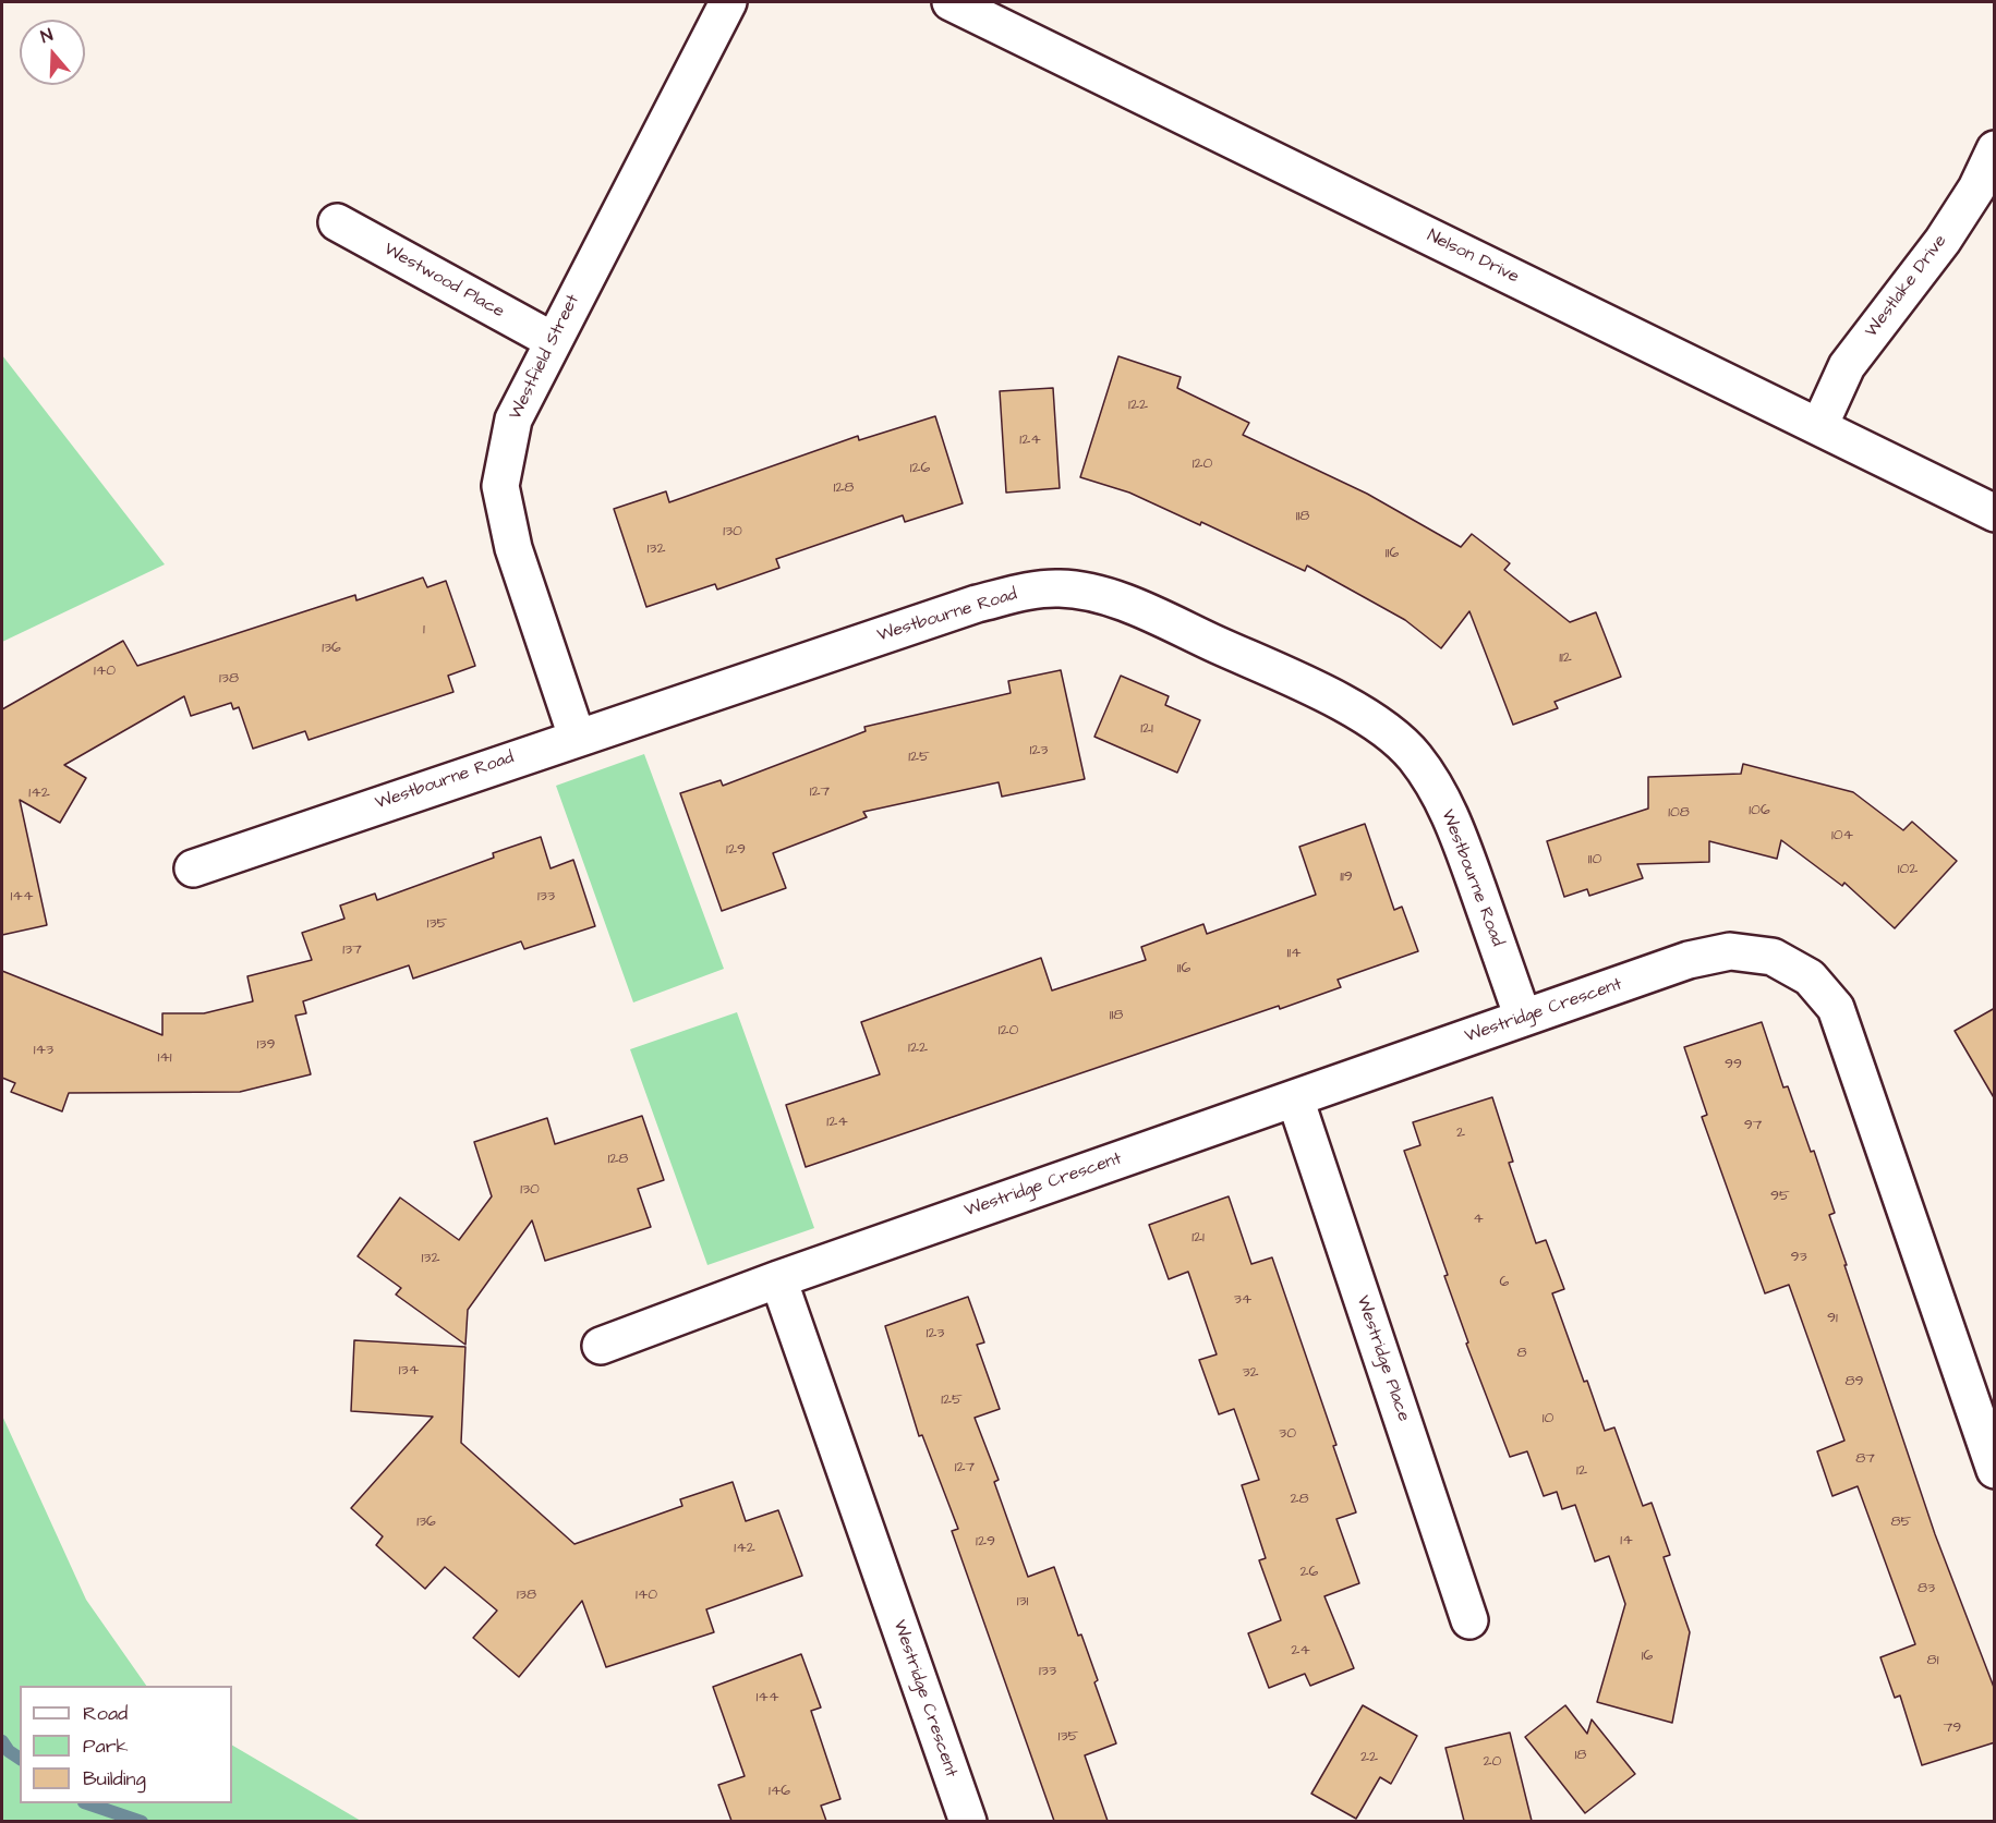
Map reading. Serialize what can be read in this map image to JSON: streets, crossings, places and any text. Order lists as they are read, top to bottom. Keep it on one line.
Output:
{"streets":{"street":["Nelson Drive","Westwood Place","Westlake Drive","Westfield Street","Westbourne Road","Westridge Crescent","Westridge Place"]},"crossings":[["Nelson Drive","Westlake Drive"],["Westwood Place","Westfield Street"],["Westfield Street","Westbourne Road"],["Westbourne Road","Westridge Crescent"],["Westridge Crescent","Westridge Place"]],"house_numbers":["122","124","120","126","128","118","130","132","116","1","136","112","140","138","121","123","125","127","142","106","108","104","129","110","102","119","144","133","135","137","114","116","118","120","139","122","143","141","99","124","97","2","128","130","95","4","121","93","132","6","34","91","123","8","134","32","89","125","10","30","87","127","12","28","136","85","14","129","142","26","83","138","140","131","24","16","81","133","144","79","135","18","22","20","146"],"legend":["Road","Park","Building"],"north":"top"}
